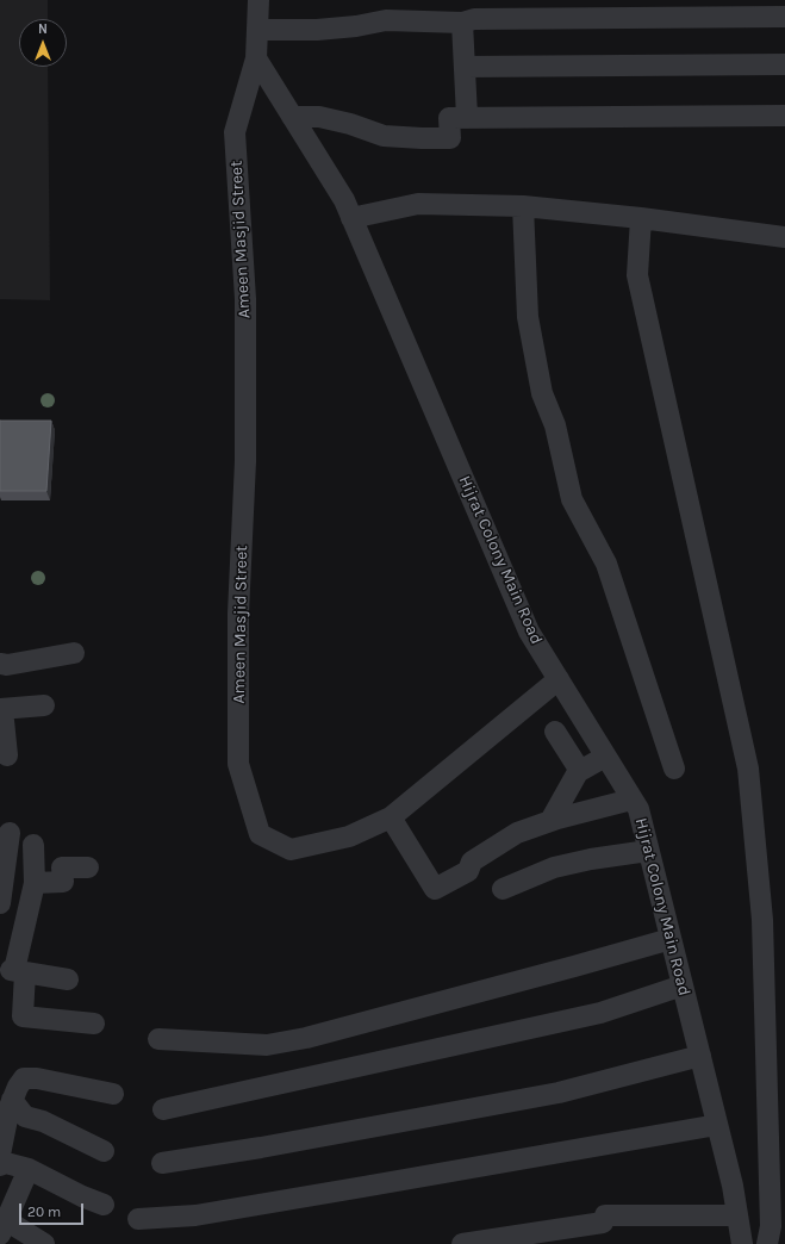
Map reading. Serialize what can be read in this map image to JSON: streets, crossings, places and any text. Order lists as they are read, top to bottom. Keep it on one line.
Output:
{"streets":{"street":["Ameen Masjid Street","Hijrat Colony Main Road"]},"crossings":[["Ameen Masjid Street","Hijrat Colony Main Road"]],"scale_bar":"20 m","north":"top"}
